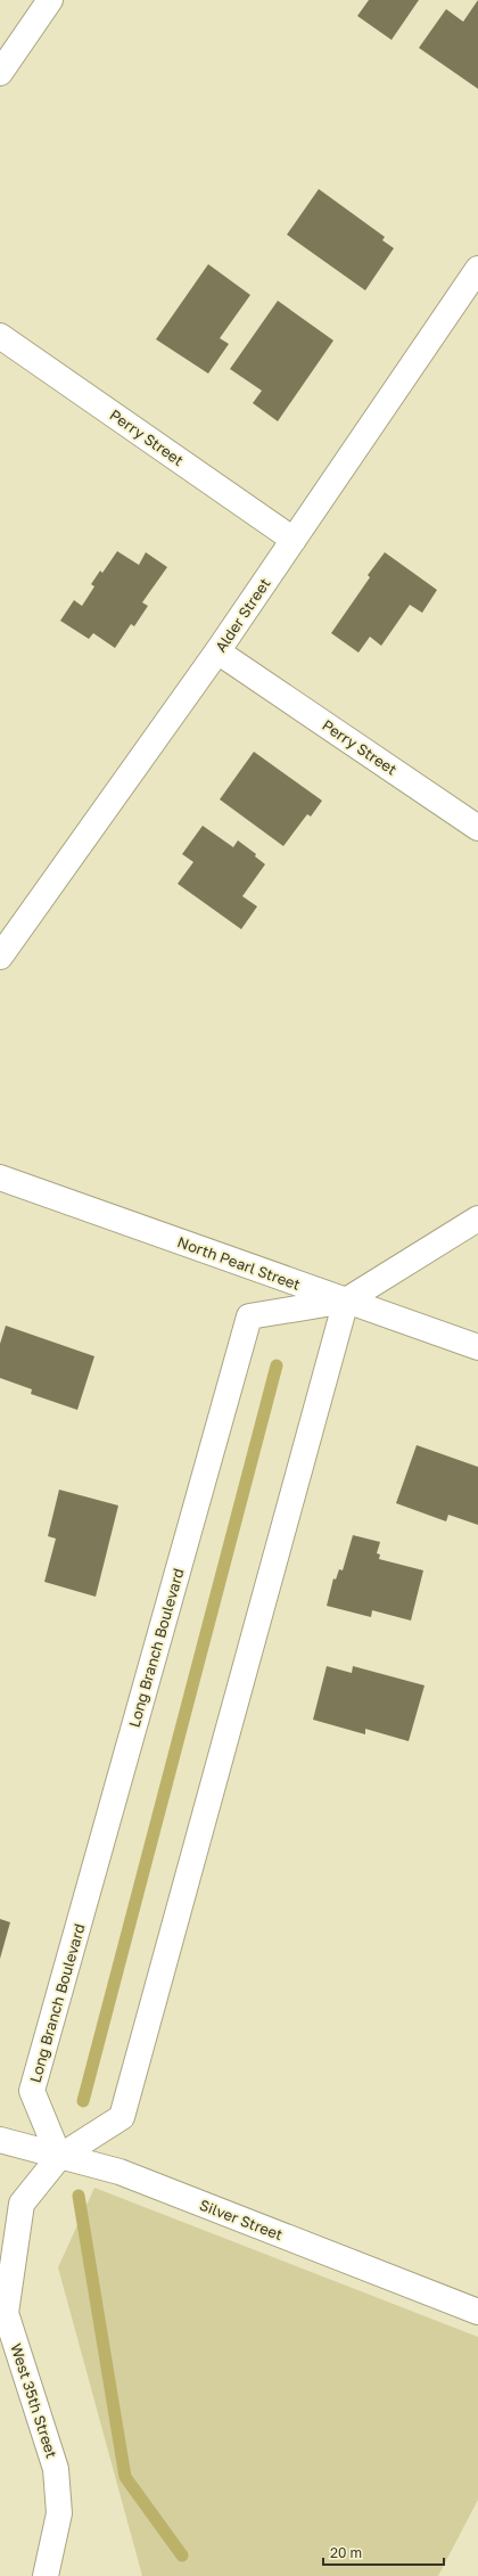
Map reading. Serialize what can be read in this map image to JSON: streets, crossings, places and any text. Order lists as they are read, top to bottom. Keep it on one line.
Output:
{"streets":{"street":["Perry Street","Alder Street","North Pearl Street","Long Branch Boulevard","Silver Street","West 35th Street"]},"crossings":[["Perry Street","Alder Street"],["North Pearl Street","Long Branch Boulevard"],["Long Branch Boulevard","Silver Street"],["Long Branch Boulevard","West 35th Street"],["Silver Street","West 35th Street"]],"scale_bar":"20 m"}
